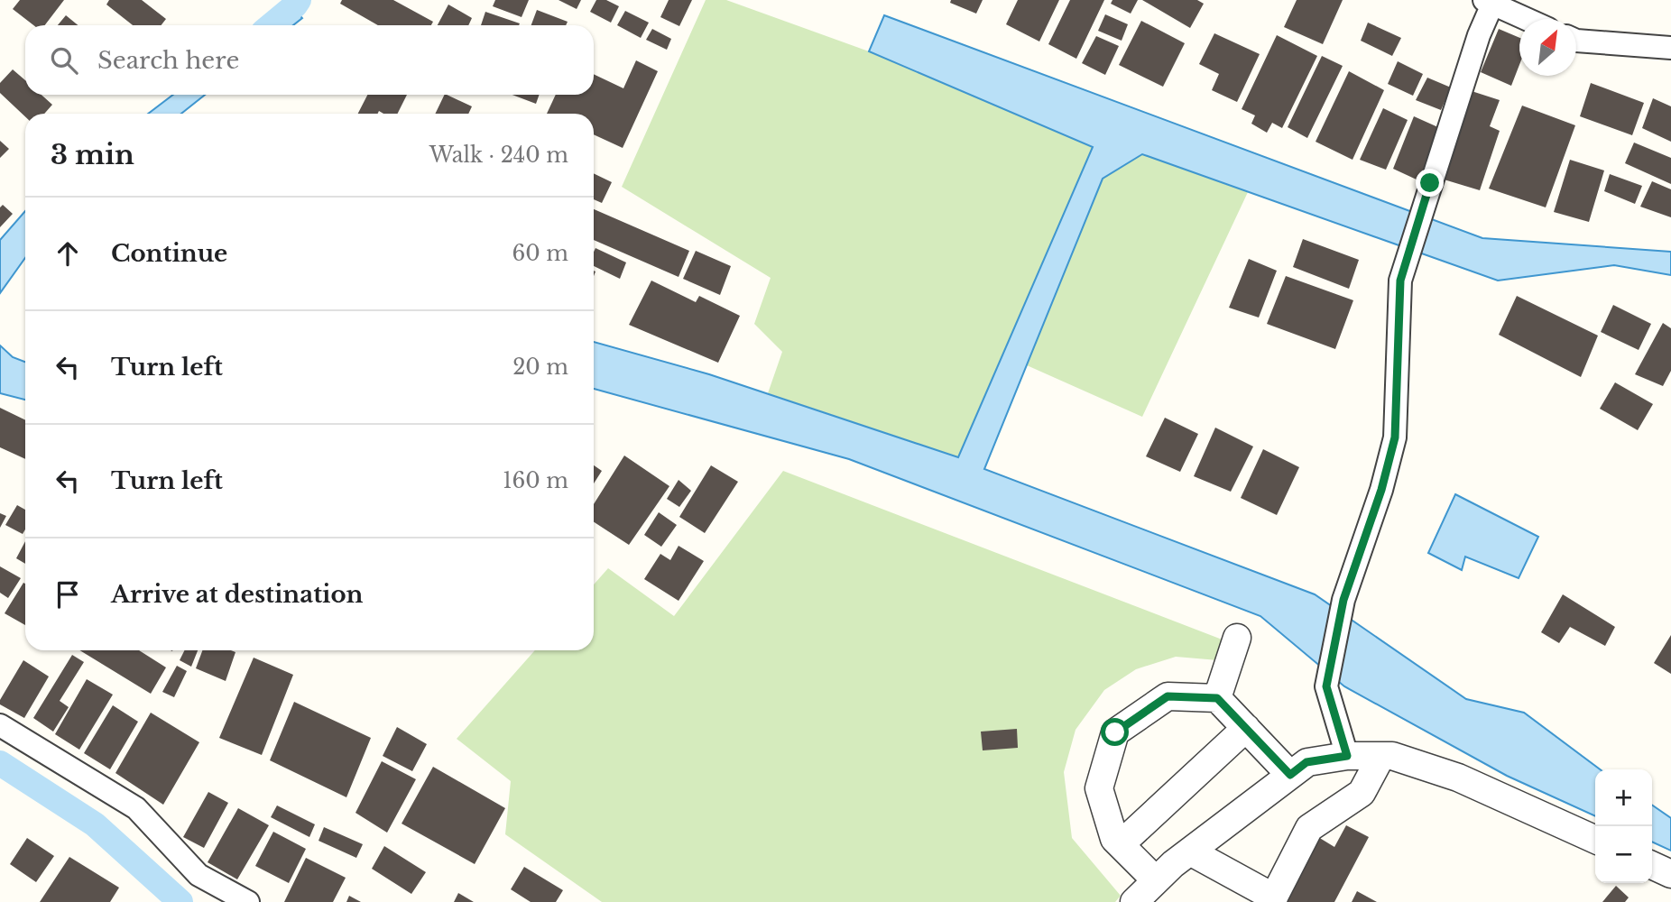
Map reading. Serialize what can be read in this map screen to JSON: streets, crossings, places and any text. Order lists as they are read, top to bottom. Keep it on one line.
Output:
{"north":"top right","page":{"search":"Search here","heading":["3 min","Walk · 240 m"],"list":[["Continue","60 m"],["Turn left","20 m"],["Turn left","160 m"],"Arrive at destination"],"map_buttons":["+","−"]}}
